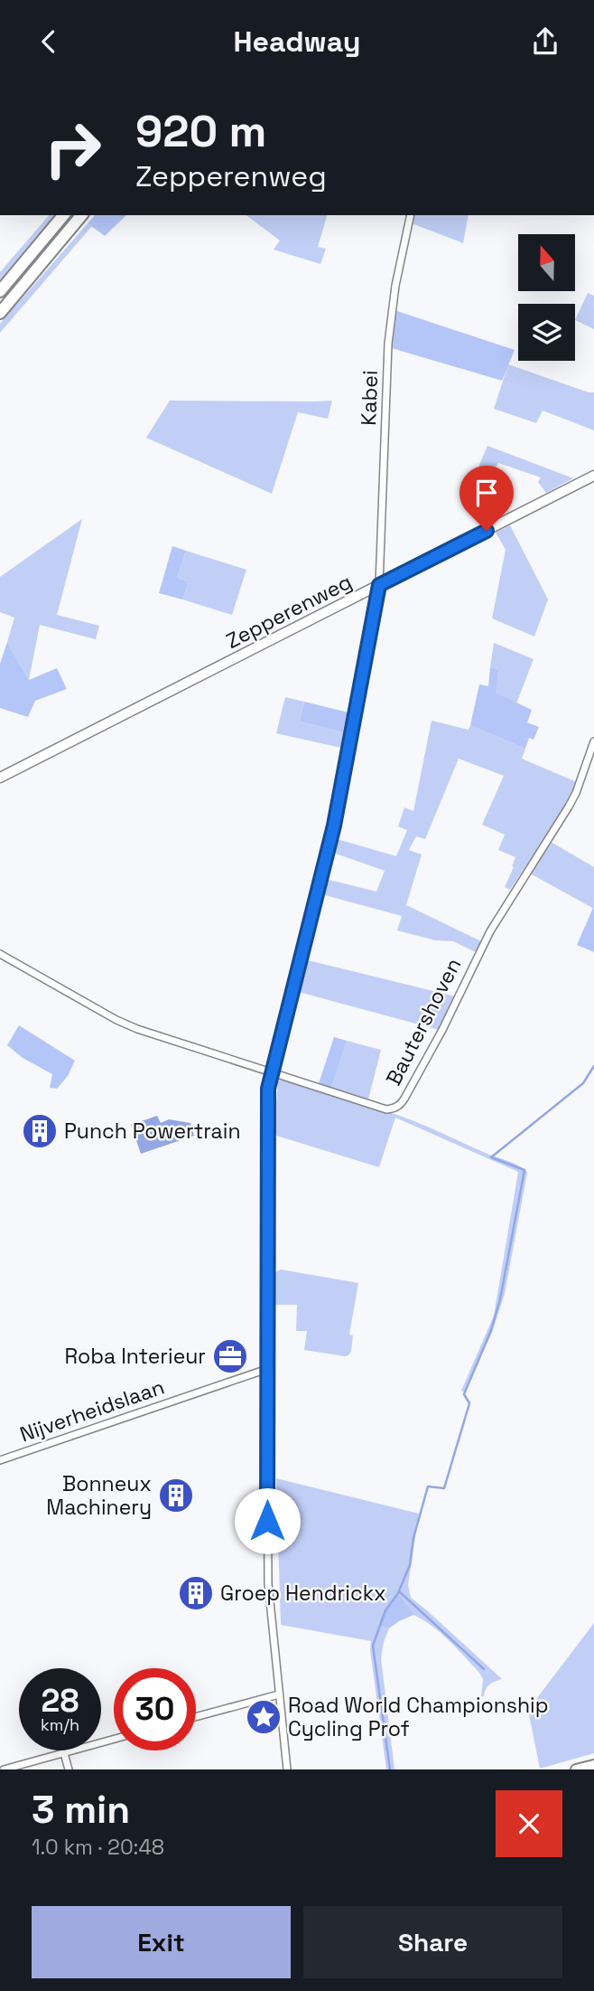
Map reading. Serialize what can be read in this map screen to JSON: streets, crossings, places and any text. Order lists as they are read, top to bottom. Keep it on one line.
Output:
{"streets":{"street":["Kabei","Zepperenweg","Bautershoven","Nijverheidslaan"]},"crossings":[["Kabei","Zepperenweg"],["Kabei","Bautershoven"],["Kabei","Nijverheidslaan"]],"places":{"building":["Punch Powertrain","Bonneux Machinery","Groep Hendrickx"],"office":["Roba Interieur"],"place":["Road World Championship Cycling Prof"]},"north":"top","page":{"header":"Headway","turn":["920 m","Zepperenweg"],"speed":"28 km/h","limit":"30","heading":["3 min","1.0 km · 20:48"],"buttons":["Exit","Share"]}}
